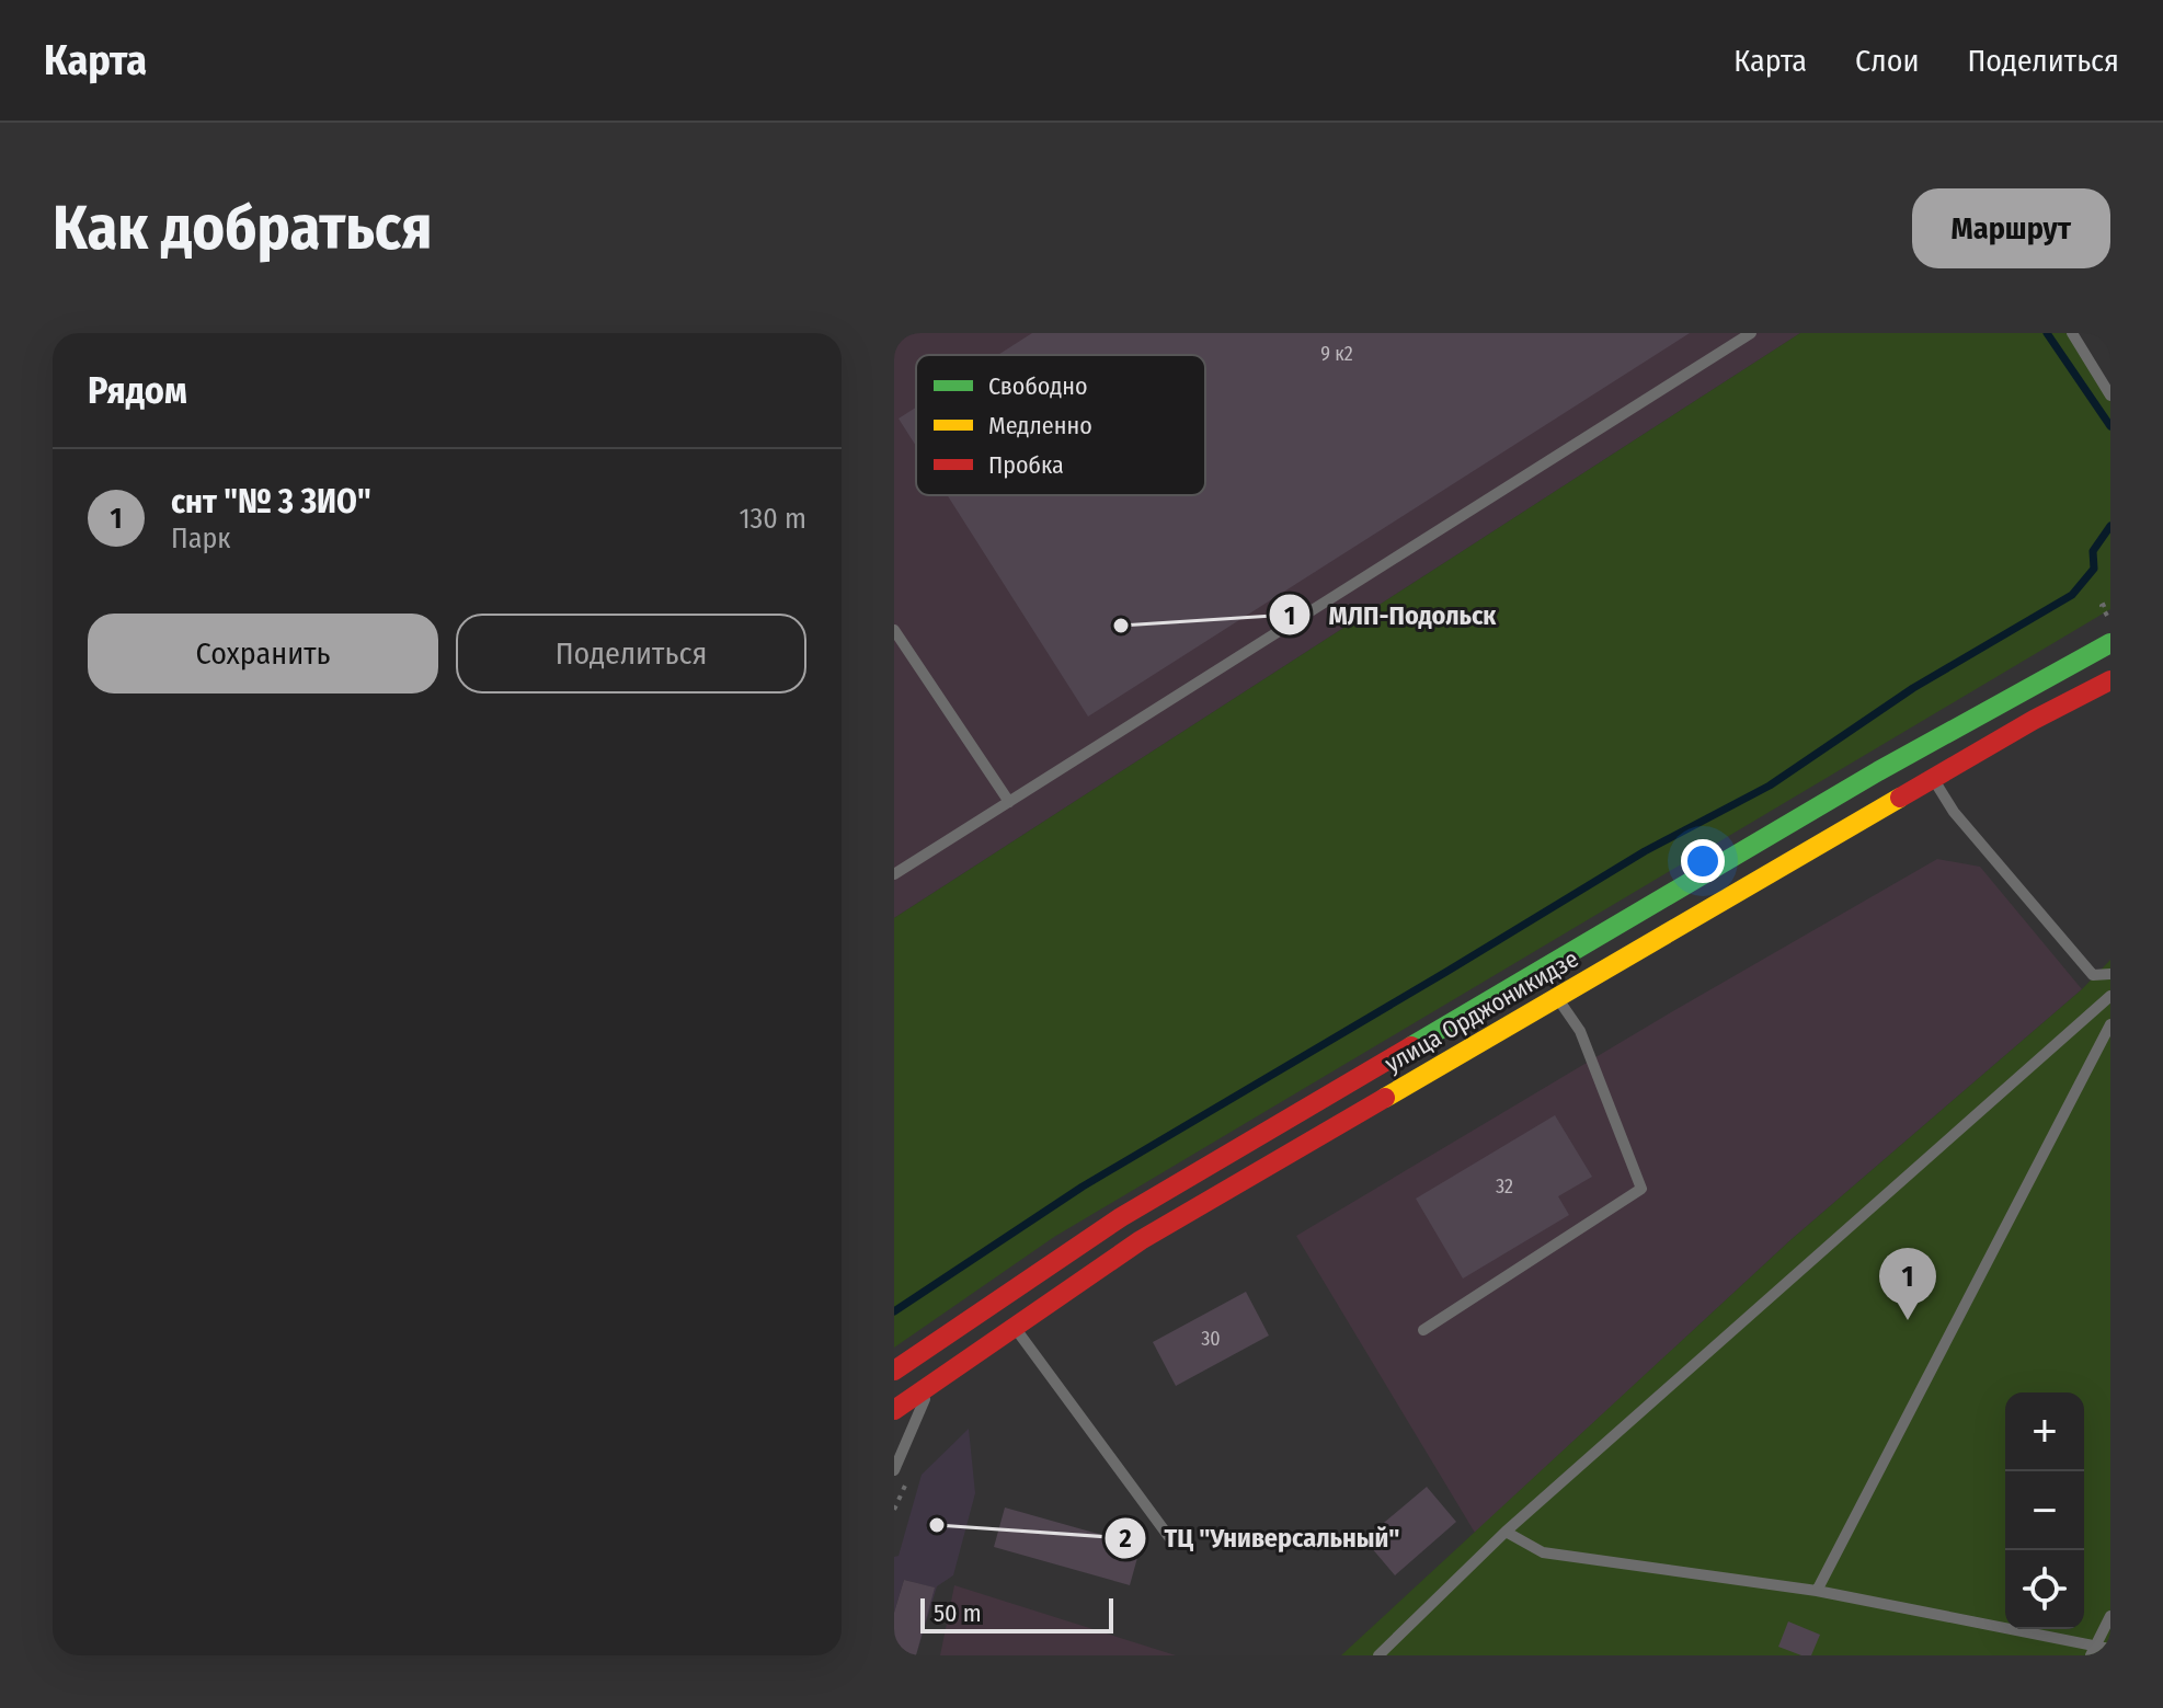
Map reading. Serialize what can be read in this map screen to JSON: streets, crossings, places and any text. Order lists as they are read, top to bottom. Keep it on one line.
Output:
{"streets":{"main road":["улица Орджоникидзе"]},"places":["МЛП-Подольск","ТЦ \"Универсальный\""],"house_numbers":["9 к2","32","30"],"legend":["Свободно","Медленно","Пробка"],"scale_bar":"50 m","page":{"header":"Карта","nav":["Карта","Слои","Поделиться"],"buttons":["Маршрут",["Сохранить","Поделиться"]],"title":"Как добраться","heading":"Рядом","list":[{"mark":"1","name":"снт \"№ 3 ЗИО\"","note":"Парк","value":"130 m"}],"pins":"1","map_buttons":["+","−"],"scale":"50 m"}}
